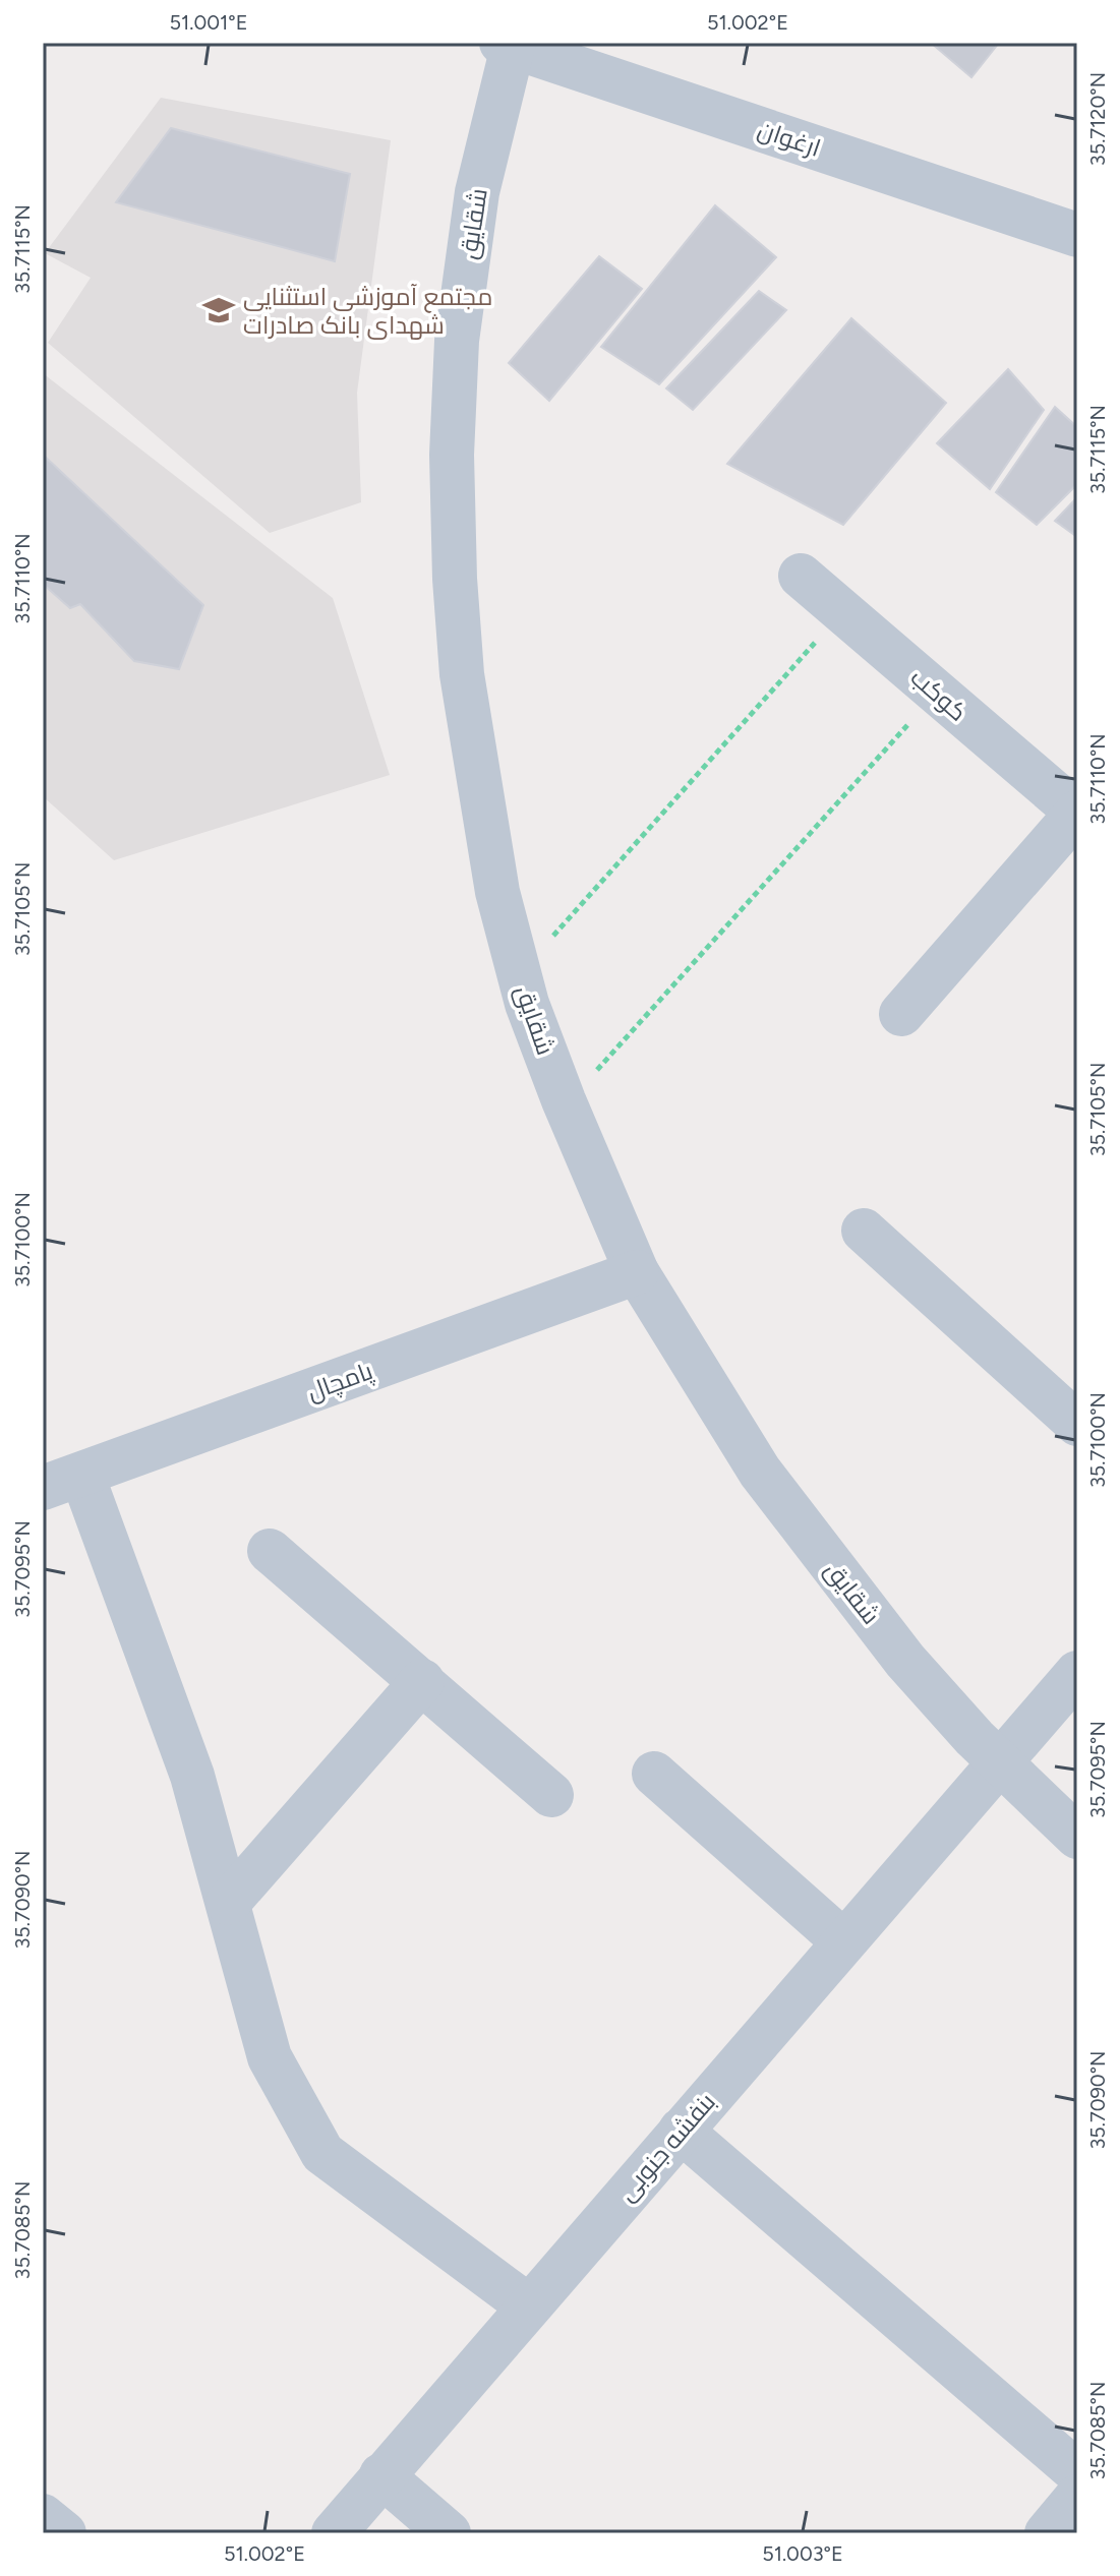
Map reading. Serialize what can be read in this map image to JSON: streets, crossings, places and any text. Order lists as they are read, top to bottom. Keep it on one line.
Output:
{"streets":{"street":["ارغوان","شقایق","کوکب","پامچال","بنفشه جنوبی"]},"crossings":[["ارغوان","شقایق"],["شقایق","پامچال"],["شقایق","بنفشه جنوبی"]],"places":{"school or university":["مجتمع آموزشی استثنایی شهدای بانک صادرات"]},"coordinates":["51.001°E","51.002°E","35.7120°N","35.7115°N","35.7110°N","35.7105°N","35.7100°N","35.7095°N","35.7090°N","35.7085°N","51.003°E"]}
